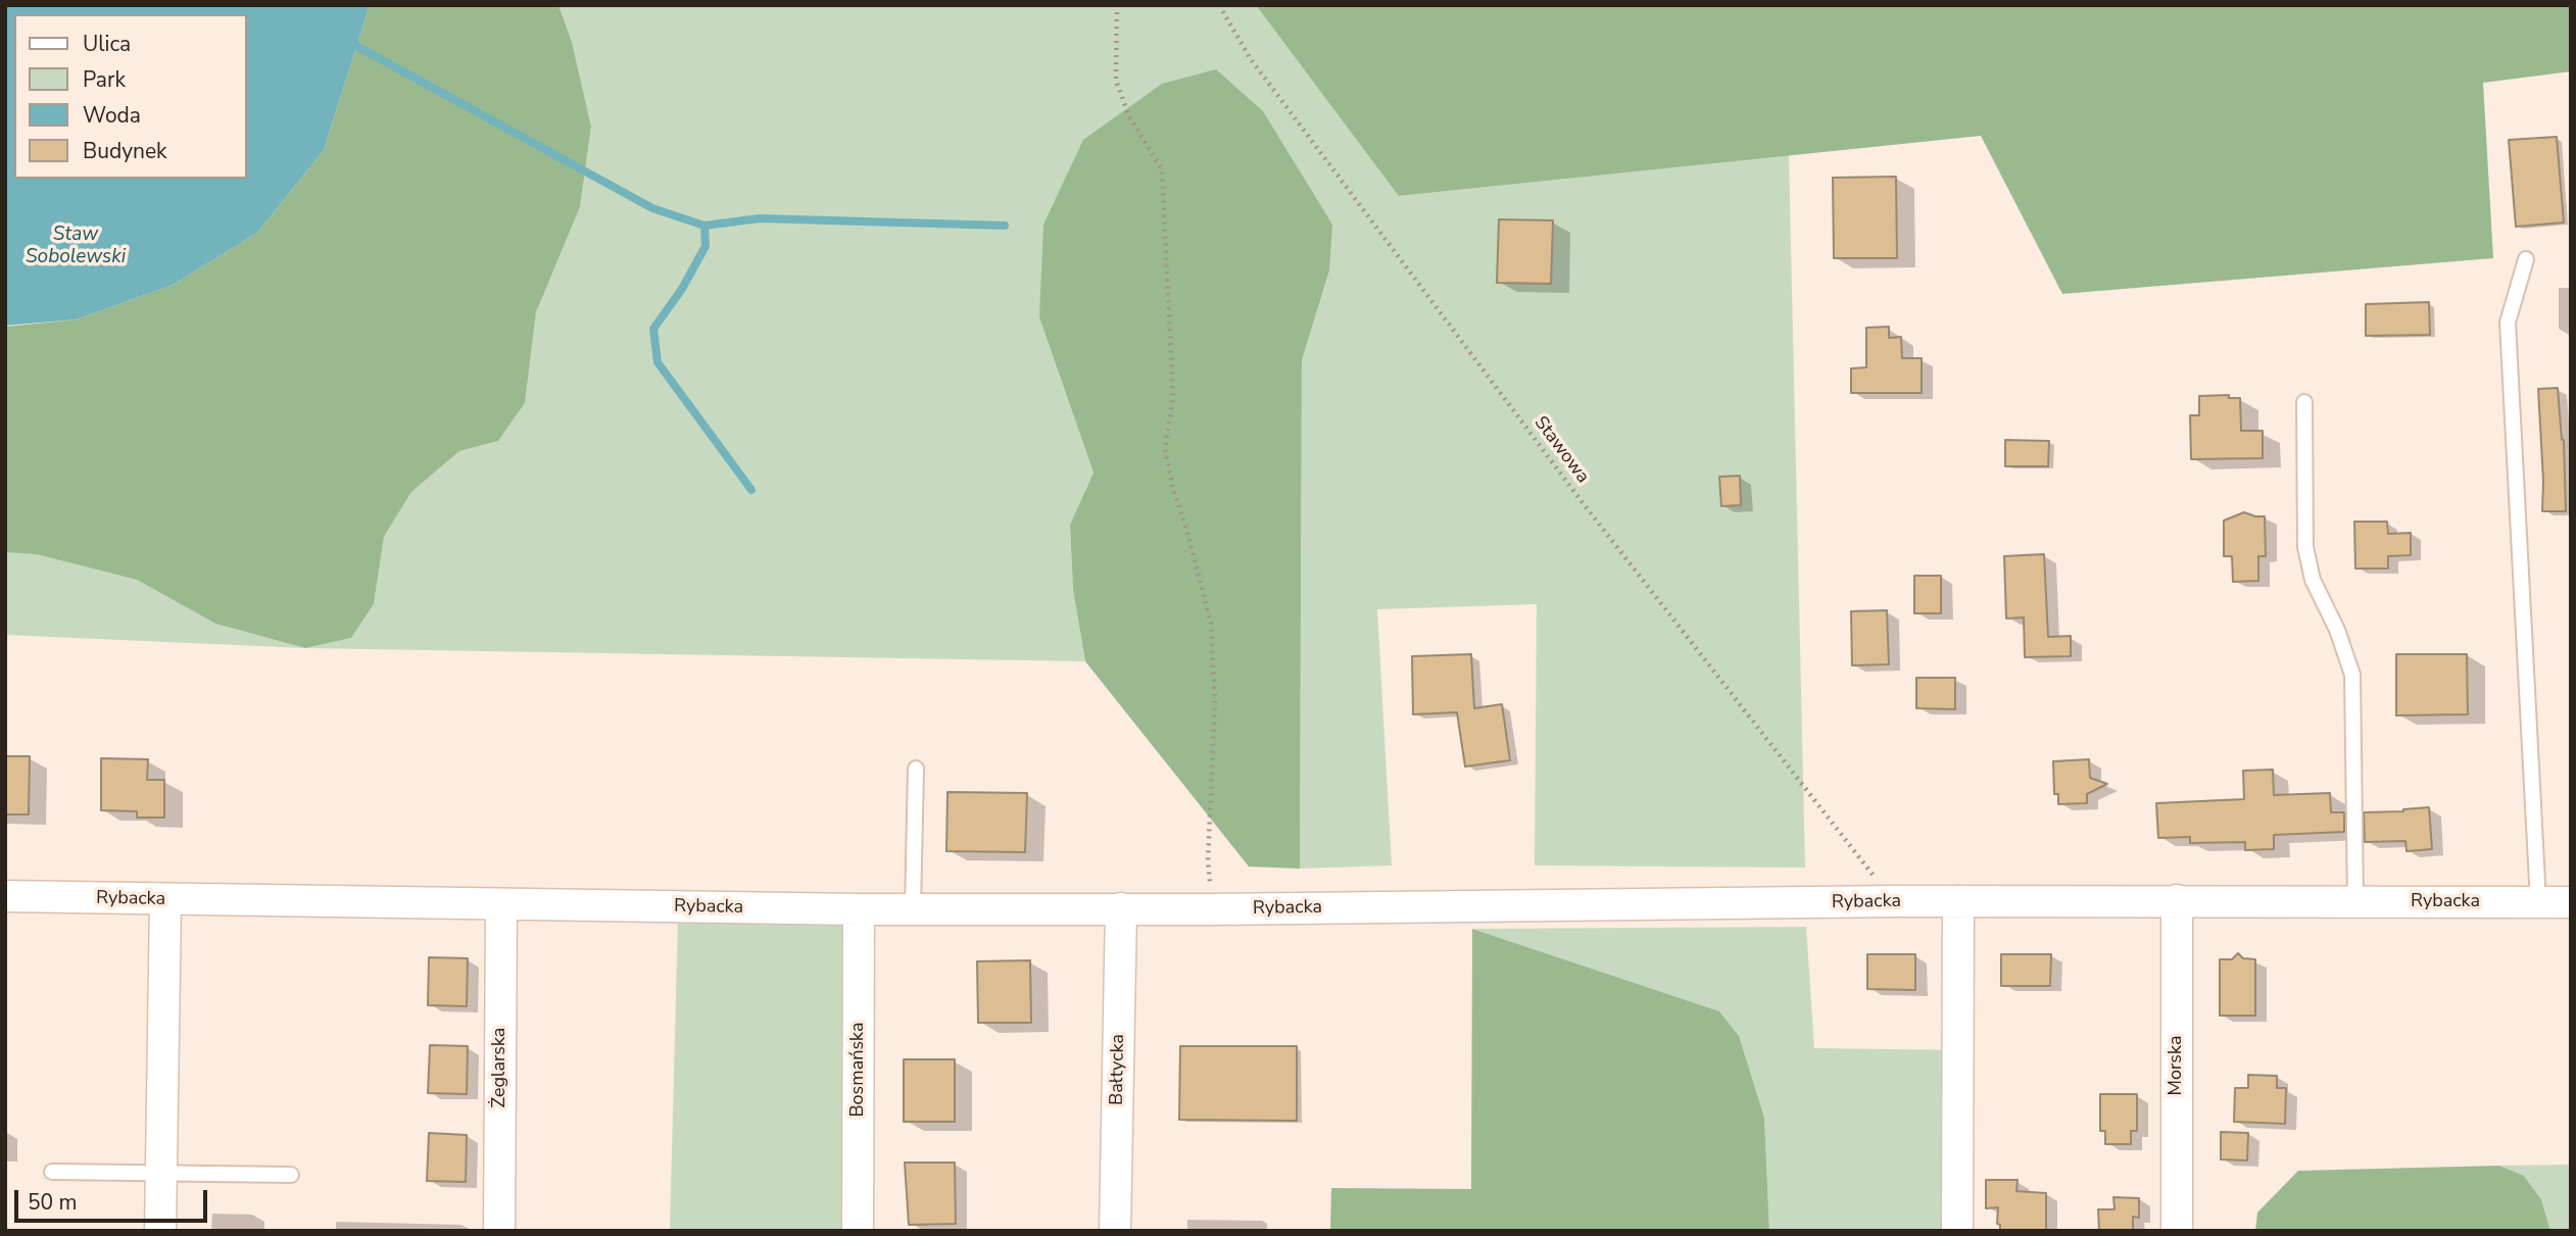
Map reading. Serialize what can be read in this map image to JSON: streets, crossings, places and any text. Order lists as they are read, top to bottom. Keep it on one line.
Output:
{"streets":{"street":["Rybacka","Morska","Żeglarska","Bosmańska","Bałtycka"],"path":["Stawowa"]},"crossings":[["Stawowa","Rybacka"],["Rybacka","Morska"],["Rybacka","Żeglarska"],["Rybacka","Bosmańska"],["Rybacka","Bałtycka"]],"water":["Staw Sobolewski"],"legend":["Ulica","Park","Woda","Budynek"],"scale_bar":"50 m"}
